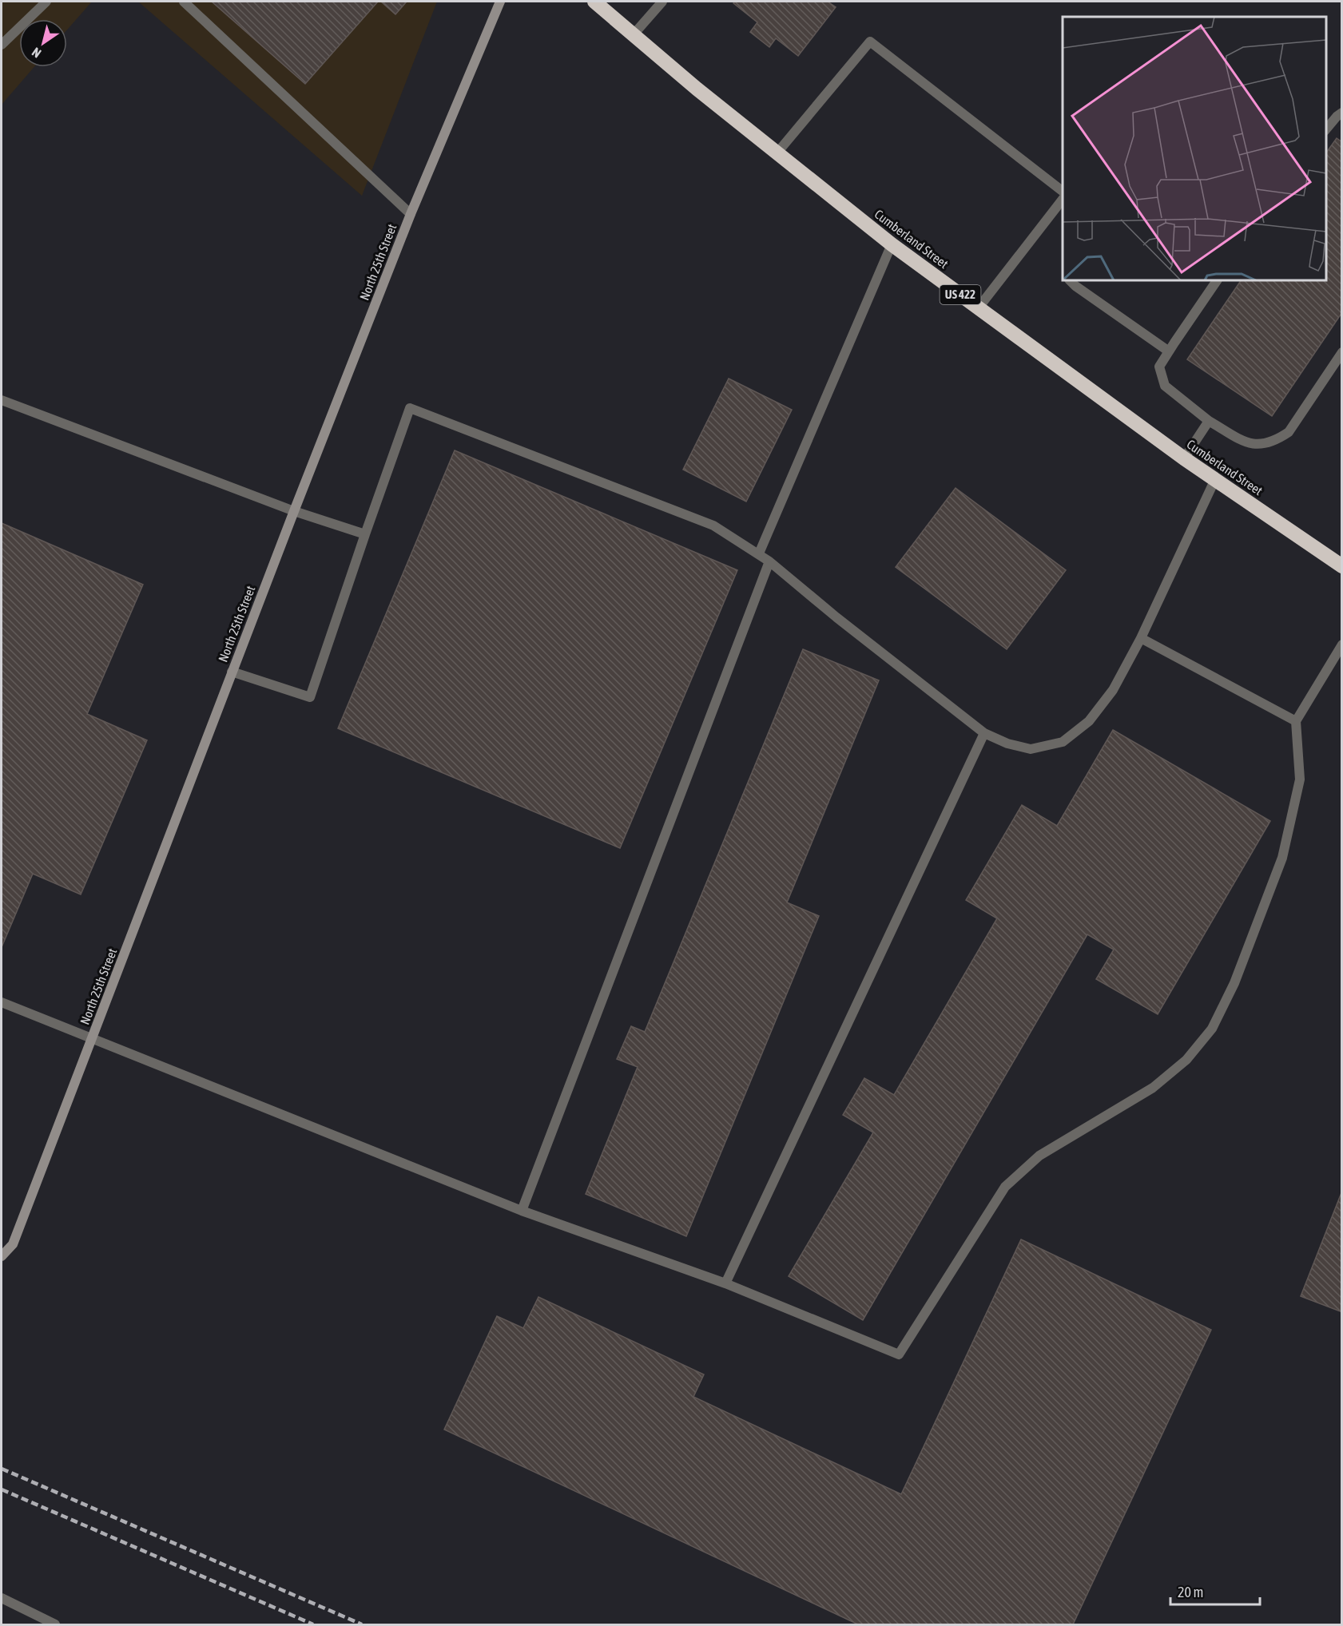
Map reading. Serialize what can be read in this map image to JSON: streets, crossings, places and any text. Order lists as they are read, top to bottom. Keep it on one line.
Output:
{"streets":{"highway":["Cumberland Street","US 422"],"street":["North 25th Street"]},"scale_bar":"20 m","north":"bottom left"}
